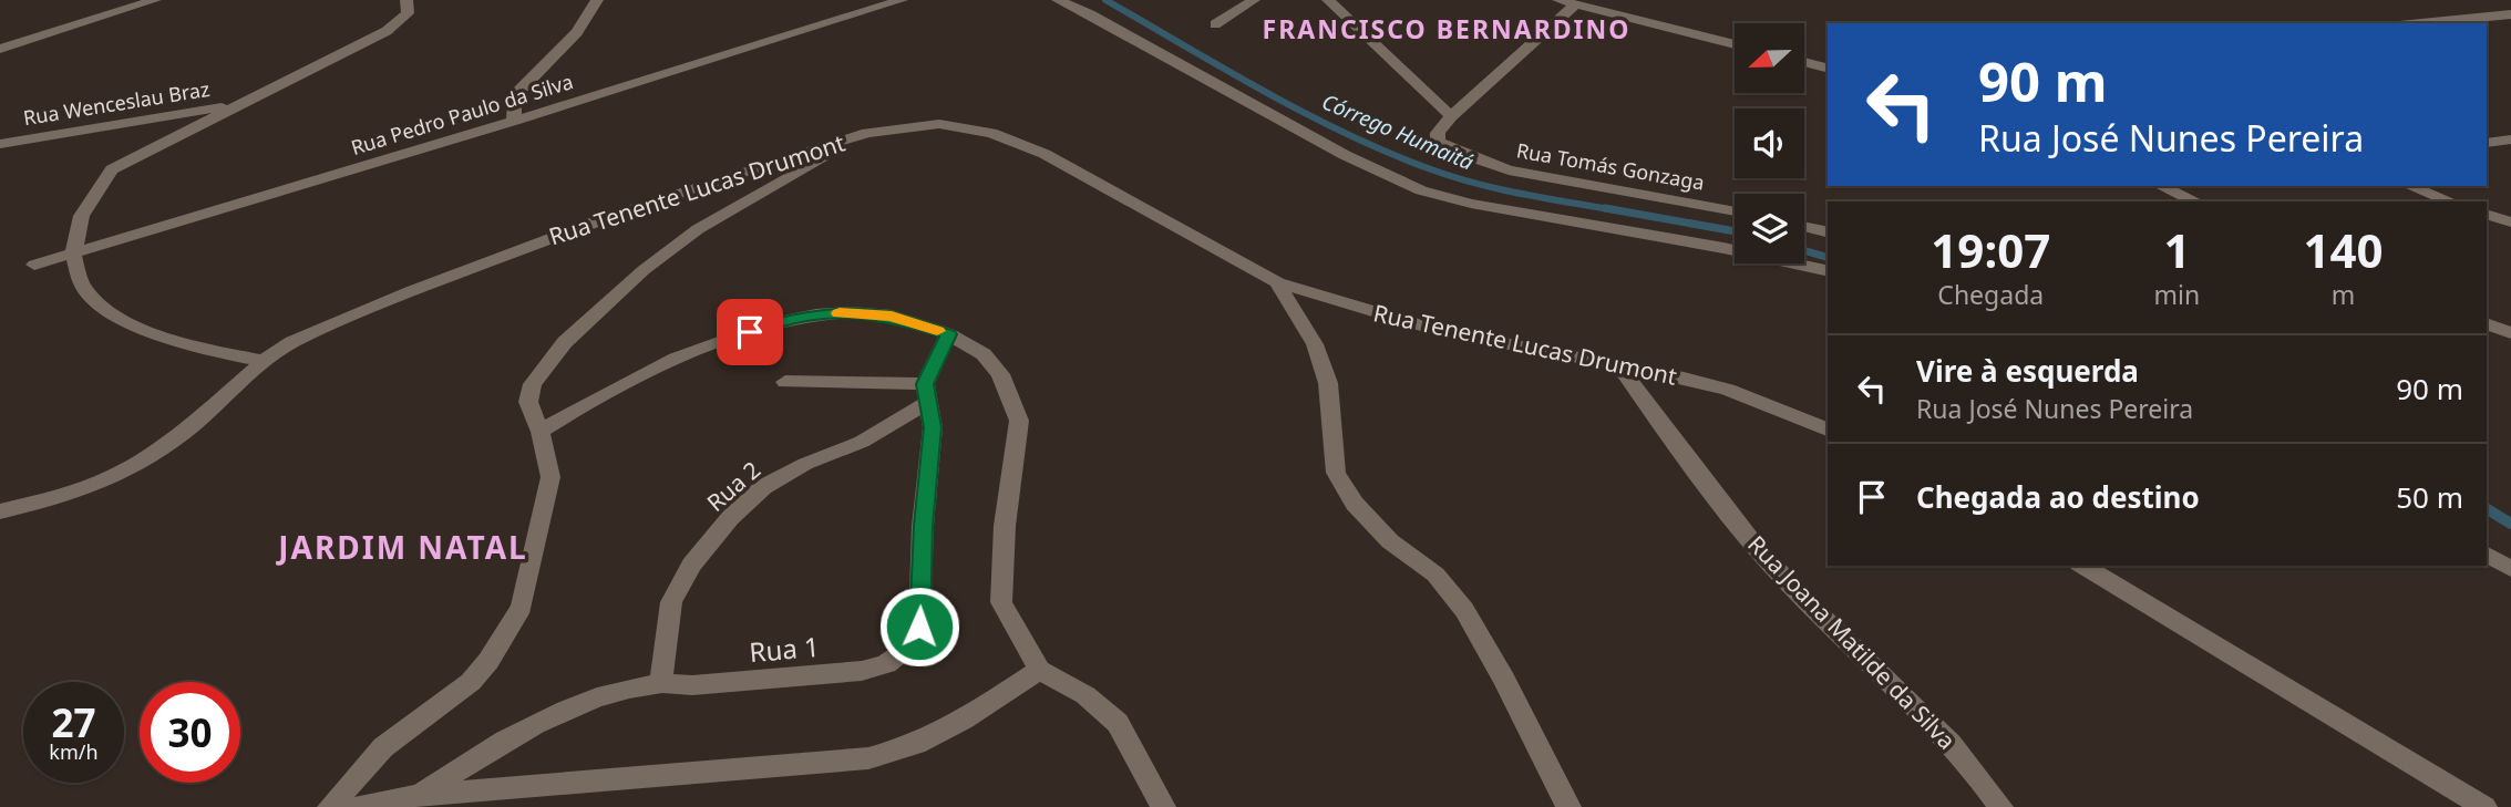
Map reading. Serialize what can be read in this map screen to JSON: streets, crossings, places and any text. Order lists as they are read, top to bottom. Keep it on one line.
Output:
{"streets":{"street":["Rua Wenceslau Braz","Rua Pedro Paulo da Silva","Rua Tomás Gonzaga","Rua Tenente Lucas Drumont","Rua 2","Rua Joana Matilde da Silva","Rua 1"]},"crossings":[["Rua Tenente Lucas Drumont","Rua Joana Matilde da Silva"],["Rua 2","Rua 1"]],"districts":["FRANCISCO BERNARDINO","JARDIM NATAL"],"water":["Córrego Humaitá"],"north":"left","page":{"turn":["90 m","Rua José Nunes Pereira"],"eta":["19:07","Chegada","1","min","140","m"],"list":[{"name":"Vire à esquerda","note":"Rua José Nunes Pereira","value":"90 m"},{"name":"Chegada ao destino","value":"50 m"}],"speed":"27 km/h","limit":"30"}}
